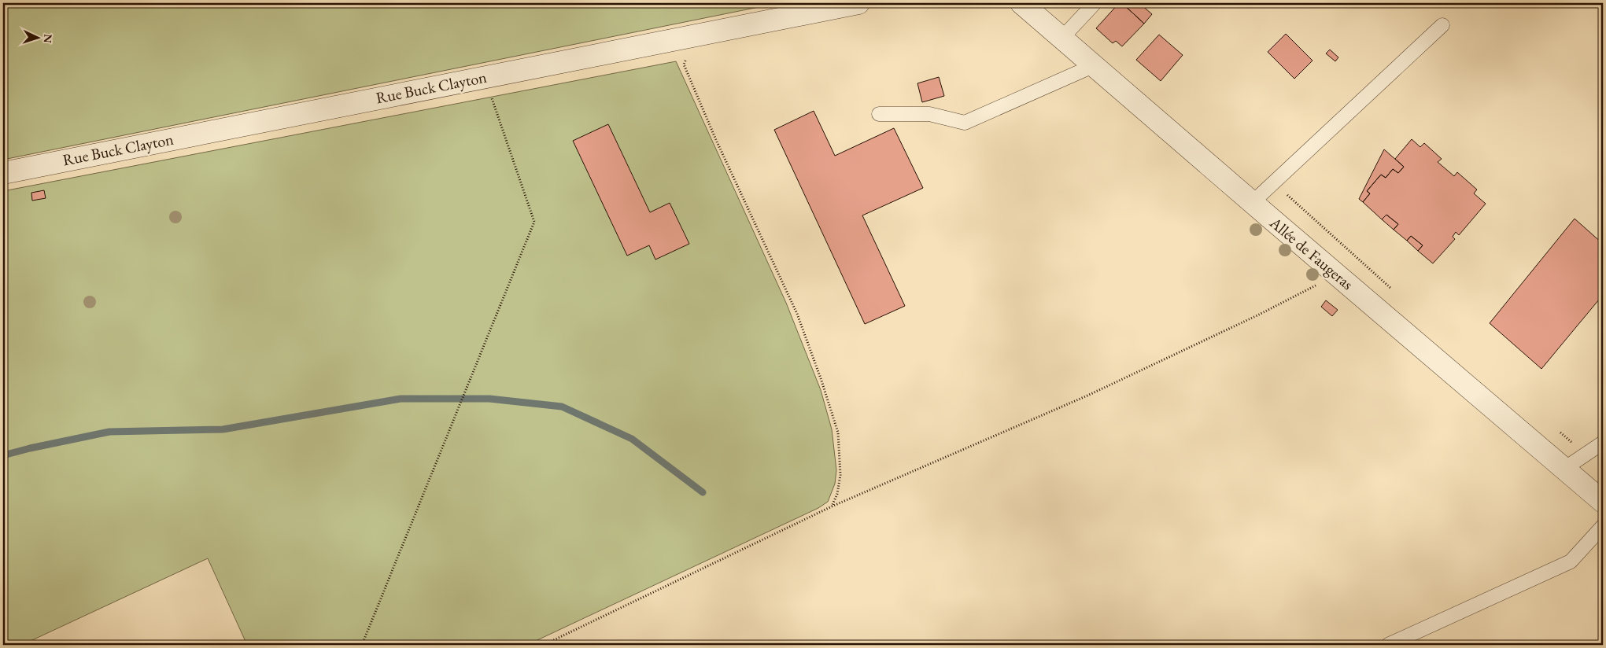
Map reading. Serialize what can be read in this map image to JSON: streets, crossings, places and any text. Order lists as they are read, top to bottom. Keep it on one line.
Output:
{"streets":{"street":["Rue Buck Clayton","Allée de Faugeras"]},"north":"right"}
